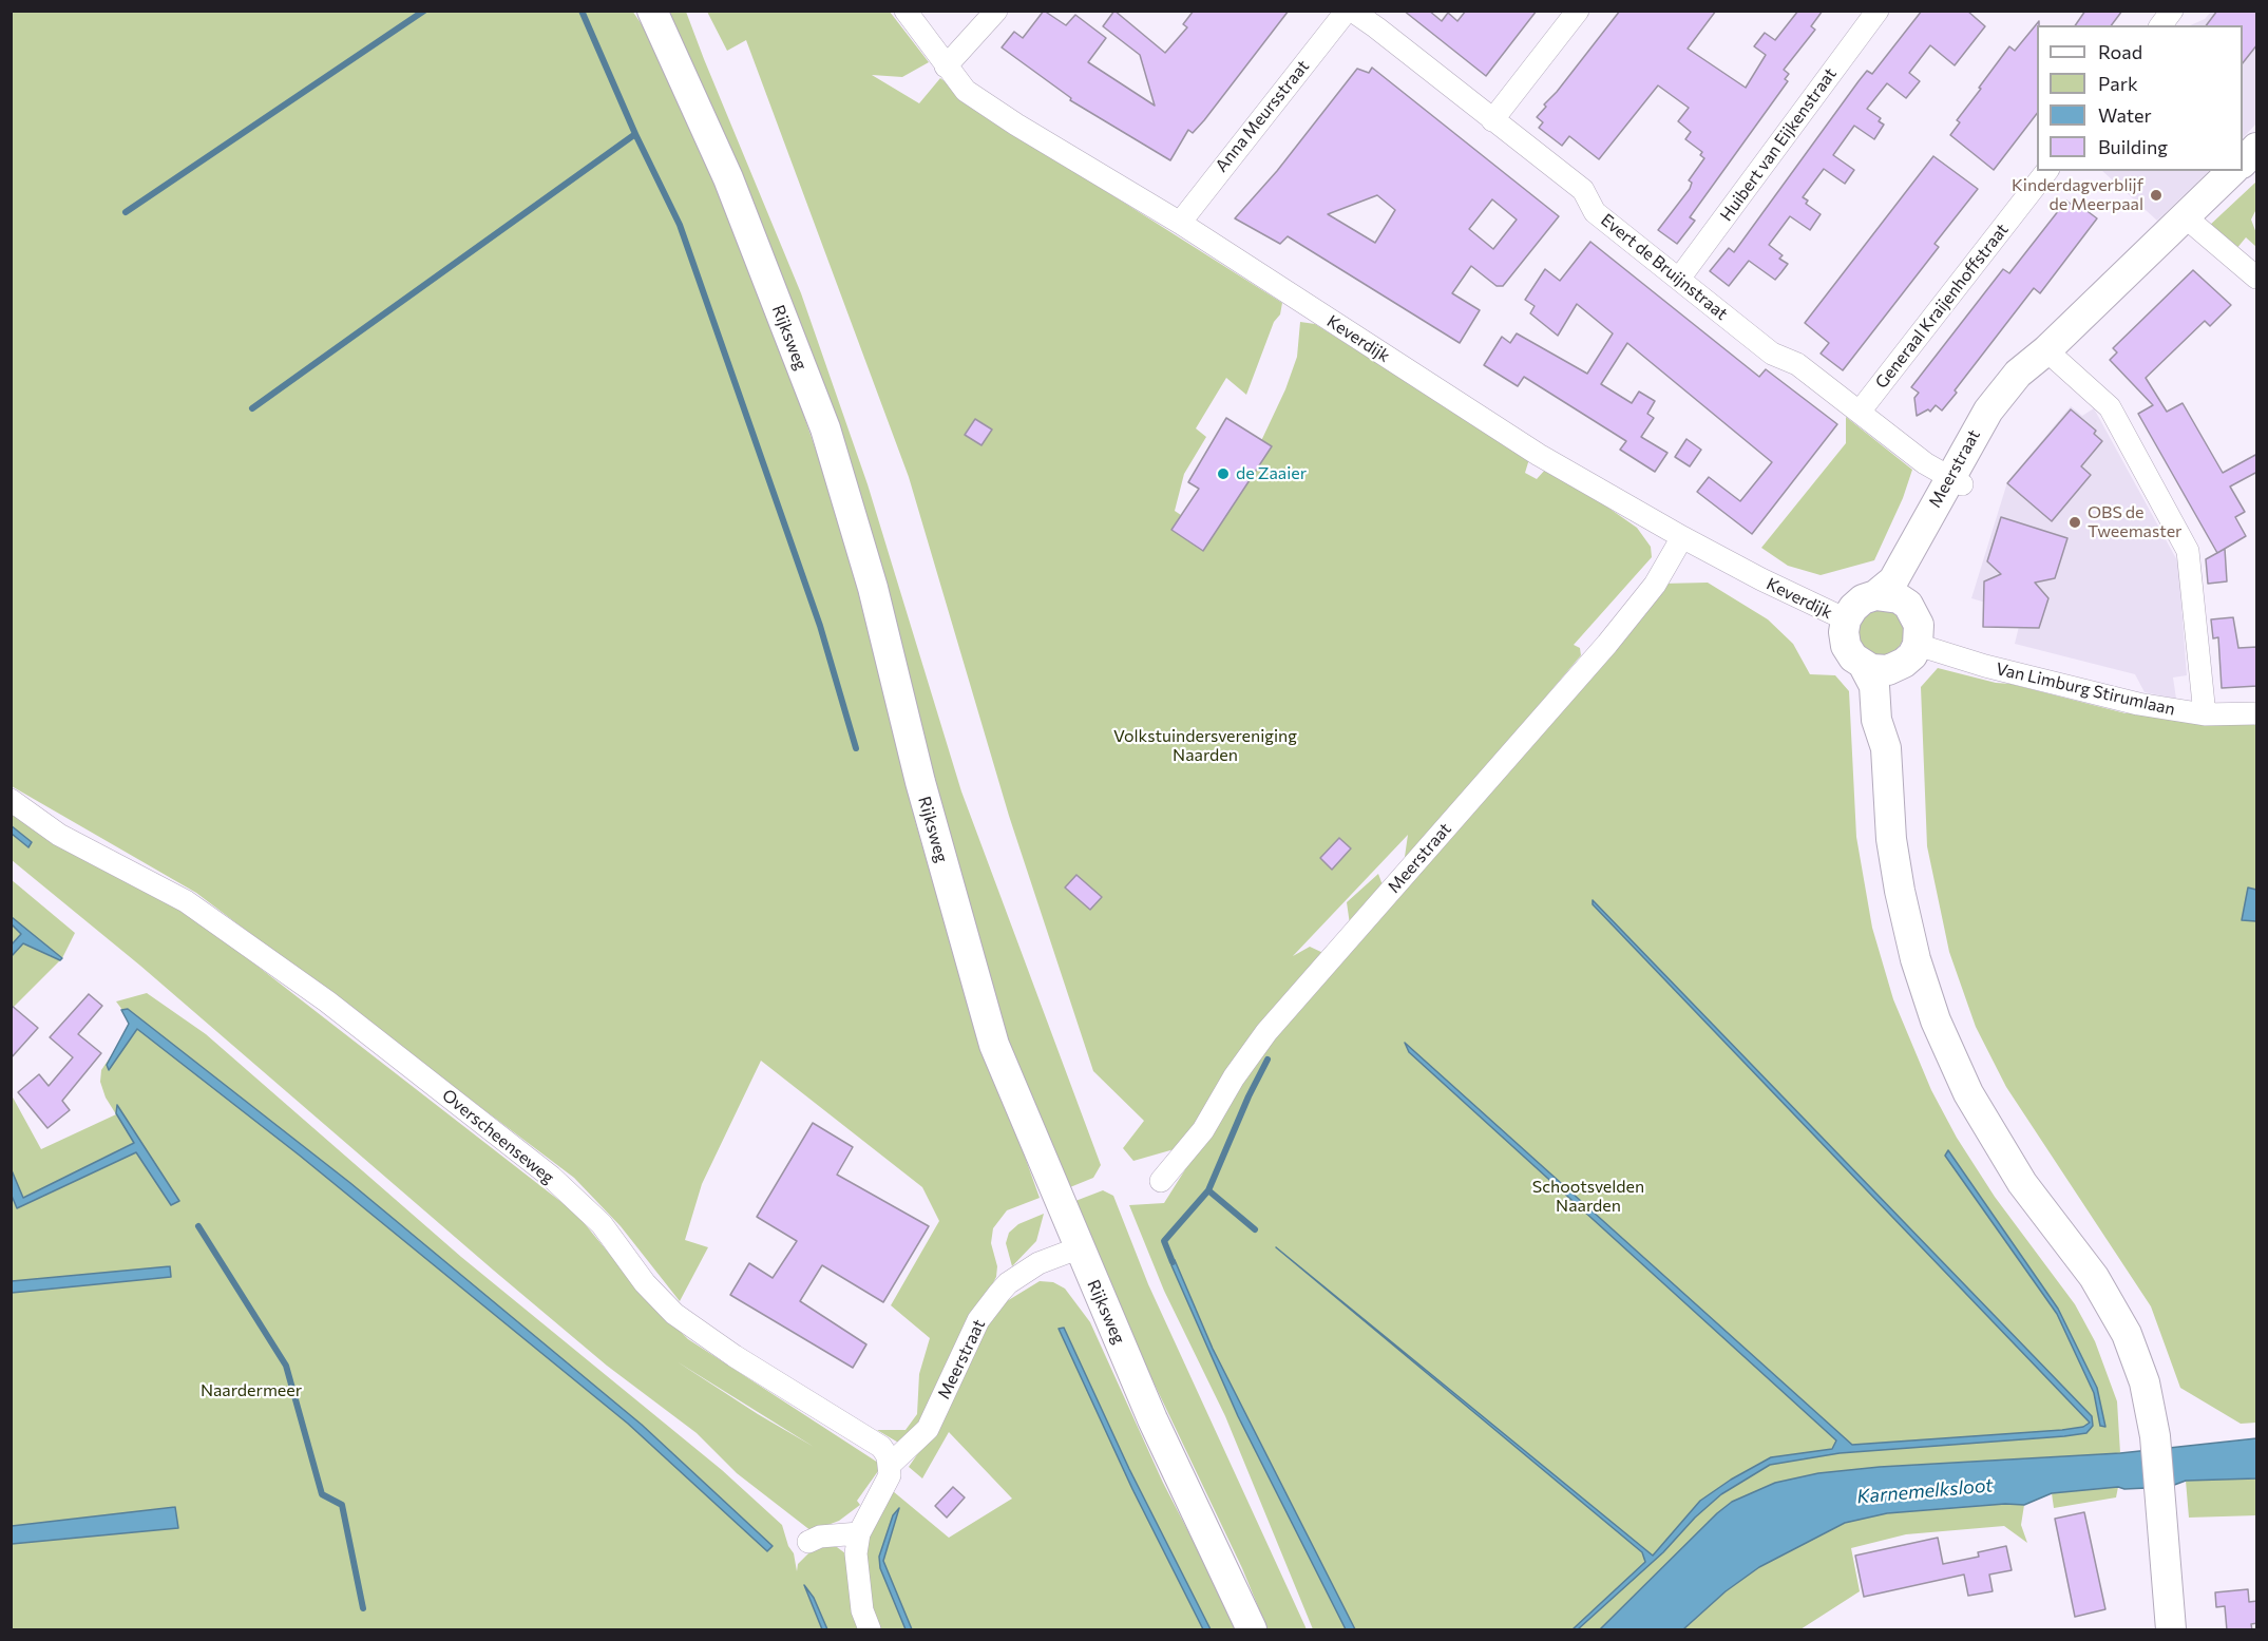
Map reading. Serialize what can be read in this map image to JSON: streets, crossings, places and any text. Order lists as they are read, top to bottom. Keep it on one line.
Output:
{"streets":{"street":["Anna Meursstraat","Huibert van Eijkenstraat","Evert de Bruijnstraat","Generaal Kraijenhoffstraat","Rijksweg","Keverdijk","Meerstraat","Van Limburg Stirumlaan","Overscheenseweg"]},"crossings":[["Anna Meursstraat","Evert de Bruijnstraat"],["Anna Meursstraat","Keverdijk"],["Huibert van Eijkenstraat","Evert de Bruijnstraat"],["Evert de Bruijnstraat","Generaal Kraijenhoffstraat"],["Evert de Bruijnstraat","Meerstraat"],["Rijksweg","Meerstraat"],["Keverdijk","Meerstraat"],["Keverdijk","Van Limburg Stirumlaan"],["Meerstraat","Van Limburg Stirumlaan"],["Meerstraat","Overscheenseweg"]],"water":["Karnemelksloot"],"parks":["Volkstuindersvereniging Naarden","Schootsvelden Naarden","Naardermeer"],"places":["Kinderdagverblijf de Meerpaal","de Zaaier","OBS de Tweemaster"],"legend":["Road","Park","Water","Building"]}
